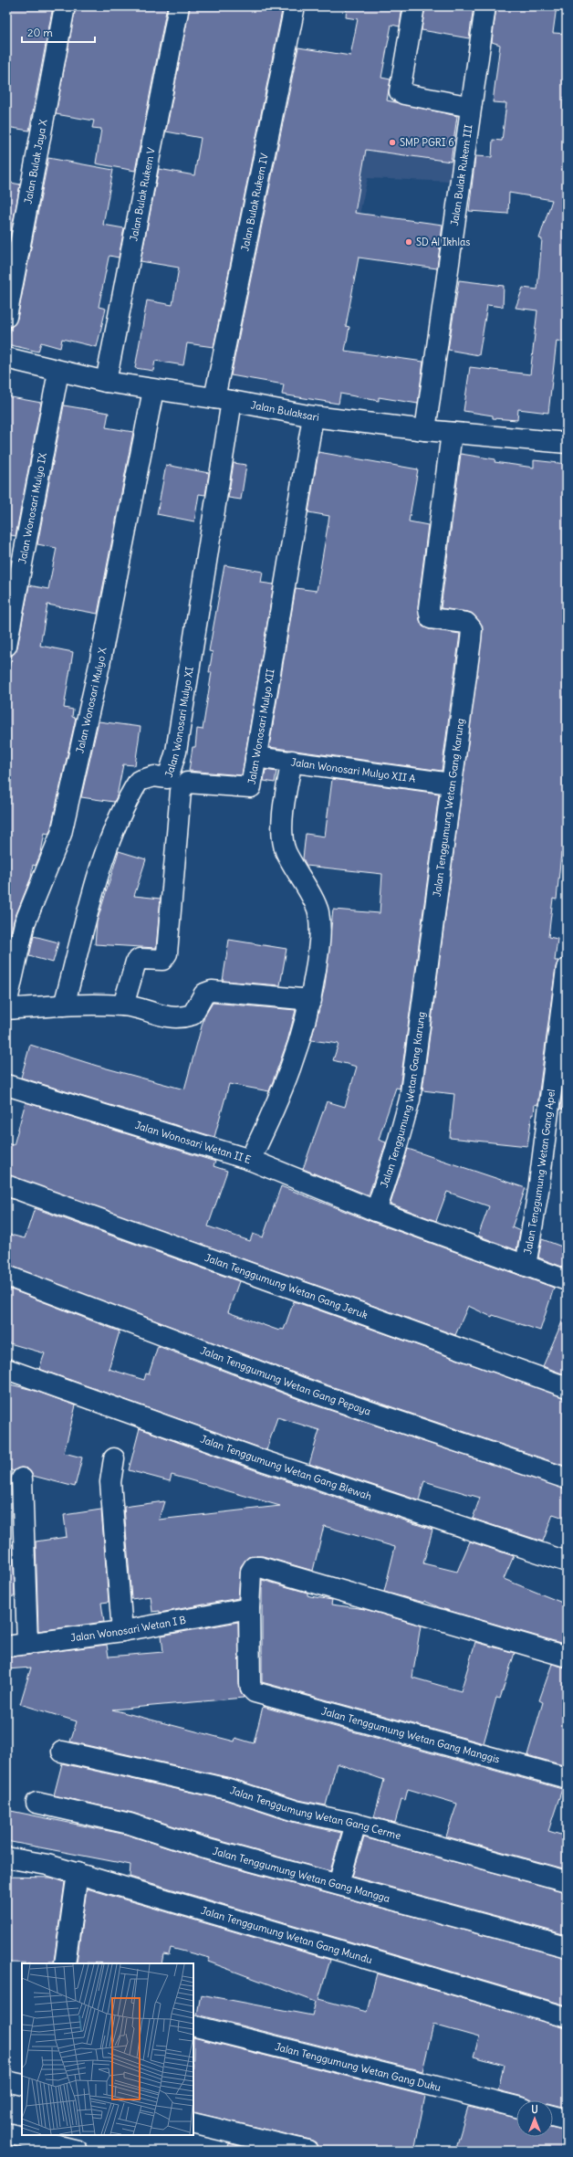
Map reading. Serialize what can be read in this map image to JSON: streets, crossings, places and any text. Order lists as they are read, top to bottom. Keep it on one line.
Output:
{"streets":{"street":["Jalan Bulak Jaya X","Jalan Bulak Rukem III","Jalan Bulak Rukem V","Jalan Bulak Rukem IV","Jalan Bulaksari","Jalan Wonosari Mulyo IX","Jalan Wonosari Mulyo X","Jalan Wonosari Mulyo XI","Jalan Wonosari Mulyo XII","Jalan Wonosari Mulyo XII A","Jalan Tenggumung Wetan Gang Karung","Jalan Wonosari Wetan II E","Jalan Tenggumung Wetan Gang Apel","Jalan Tenggumung Wetan Gang Jeruk","Jalan Tenggumung Wetan Gang Pepaya","Jalan Tenggumung Wetan Gang Blewah","Jalan Wonosari Wetan I B","Jalan Tenggumung Wetan Gang Manggis","Jalan Tenggumung Wetan Gang Cerme","Jalan Tenggumung Wetan Gang Mangga","Jalan Tenggumung Wetan Gang Mundu","Jalan Tenggumung Wetan Gang Duku"]},"crossings":[["Jalan Bulak Rukem III","Jalan Bulaksari"],["Jalan Bulak Rukem V","Jalan Bulaksari"],["Jalan Bulak Rukem IV","Jalan Bulaksari"],["Jalan Bulak Rukem IV","Jalan Wonosari Mulyo XI"],["Jalan Bulaksari","Jalan Wonosari Mulyo IX"],["Jalan Bulaksari","Jalan Wonosari Mulyo X"],["Jalan Bulaksari","Jalan Wonosari Mulyo XI"],["Jalan Bulaksari","Jalan Wonosari Mulyo XII"],["Jalan Bulaksari","Jalan Tenggumung Wetan Gang Karung"],["Jalan Wonosari Mulyo XII","Jalan Wonosari Mulyo XII A"],["Jalan Wonosari Mulyo XII A","Jalan Tenggumung Wetan Gang Karung"],["Jalan Tenggumung Wetan Gang Karung","Jalan Wonosari Wetan II E"],["Jalan Wonosari Wetan II E","Jalan Tenggumung Wetan Gang Apel"],["Jalan Wonosari Wetan I B","Jalan Tenggumung Wetan Gang Manggis"]],"places":["SMP PGRI 6","SD Al Ikhlas"],"scale_bar":"20 m","north":"top"}
